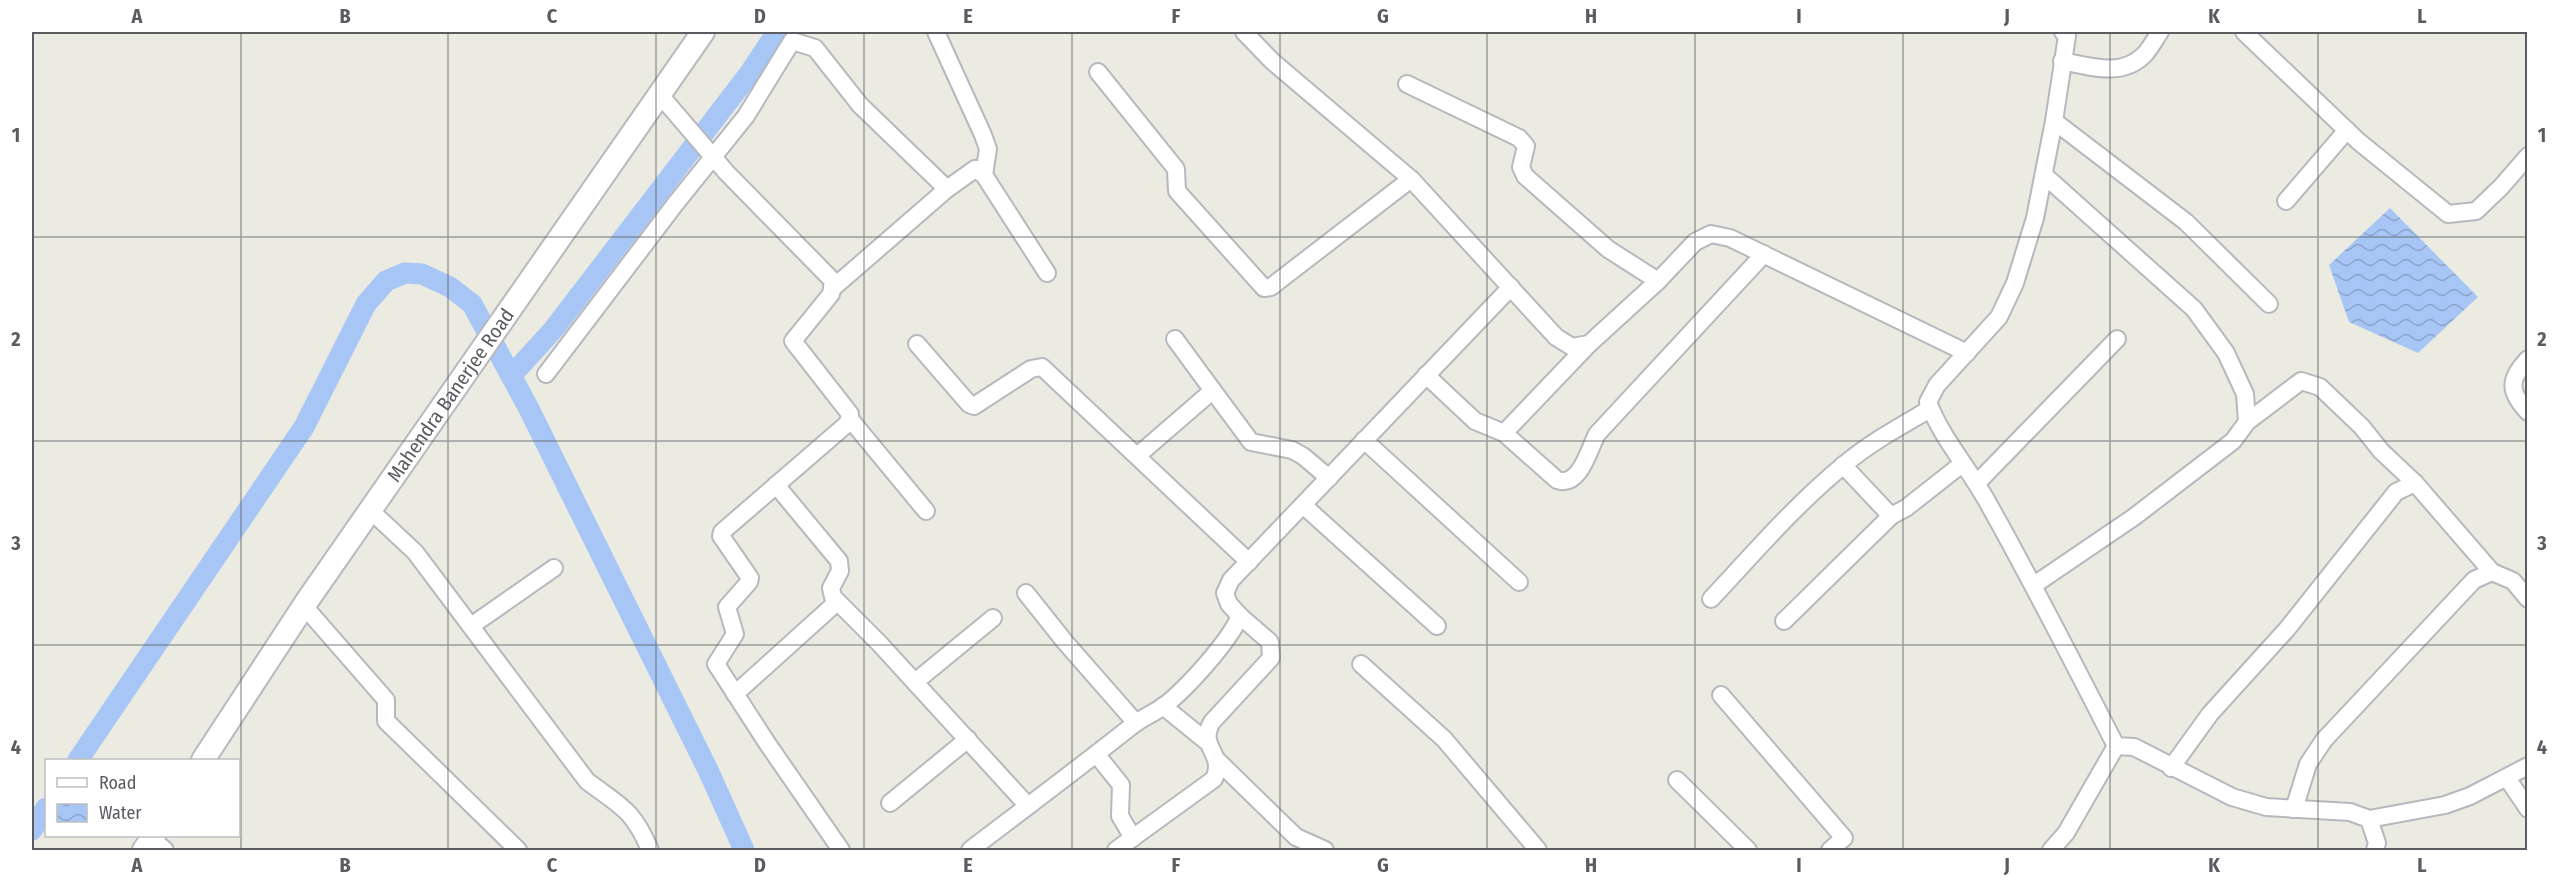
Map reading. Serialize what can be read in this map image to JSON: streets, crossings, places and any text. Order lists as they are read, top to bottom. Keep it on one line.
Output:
{"streets":{"street":["Mahendra Banerjee Road"]},"legend":["Road","Water"],"grid":{"columns":["A","B","C","D","E","F","G","H","I","J","K","L"],"rows":["1","2","3","4"]}}
